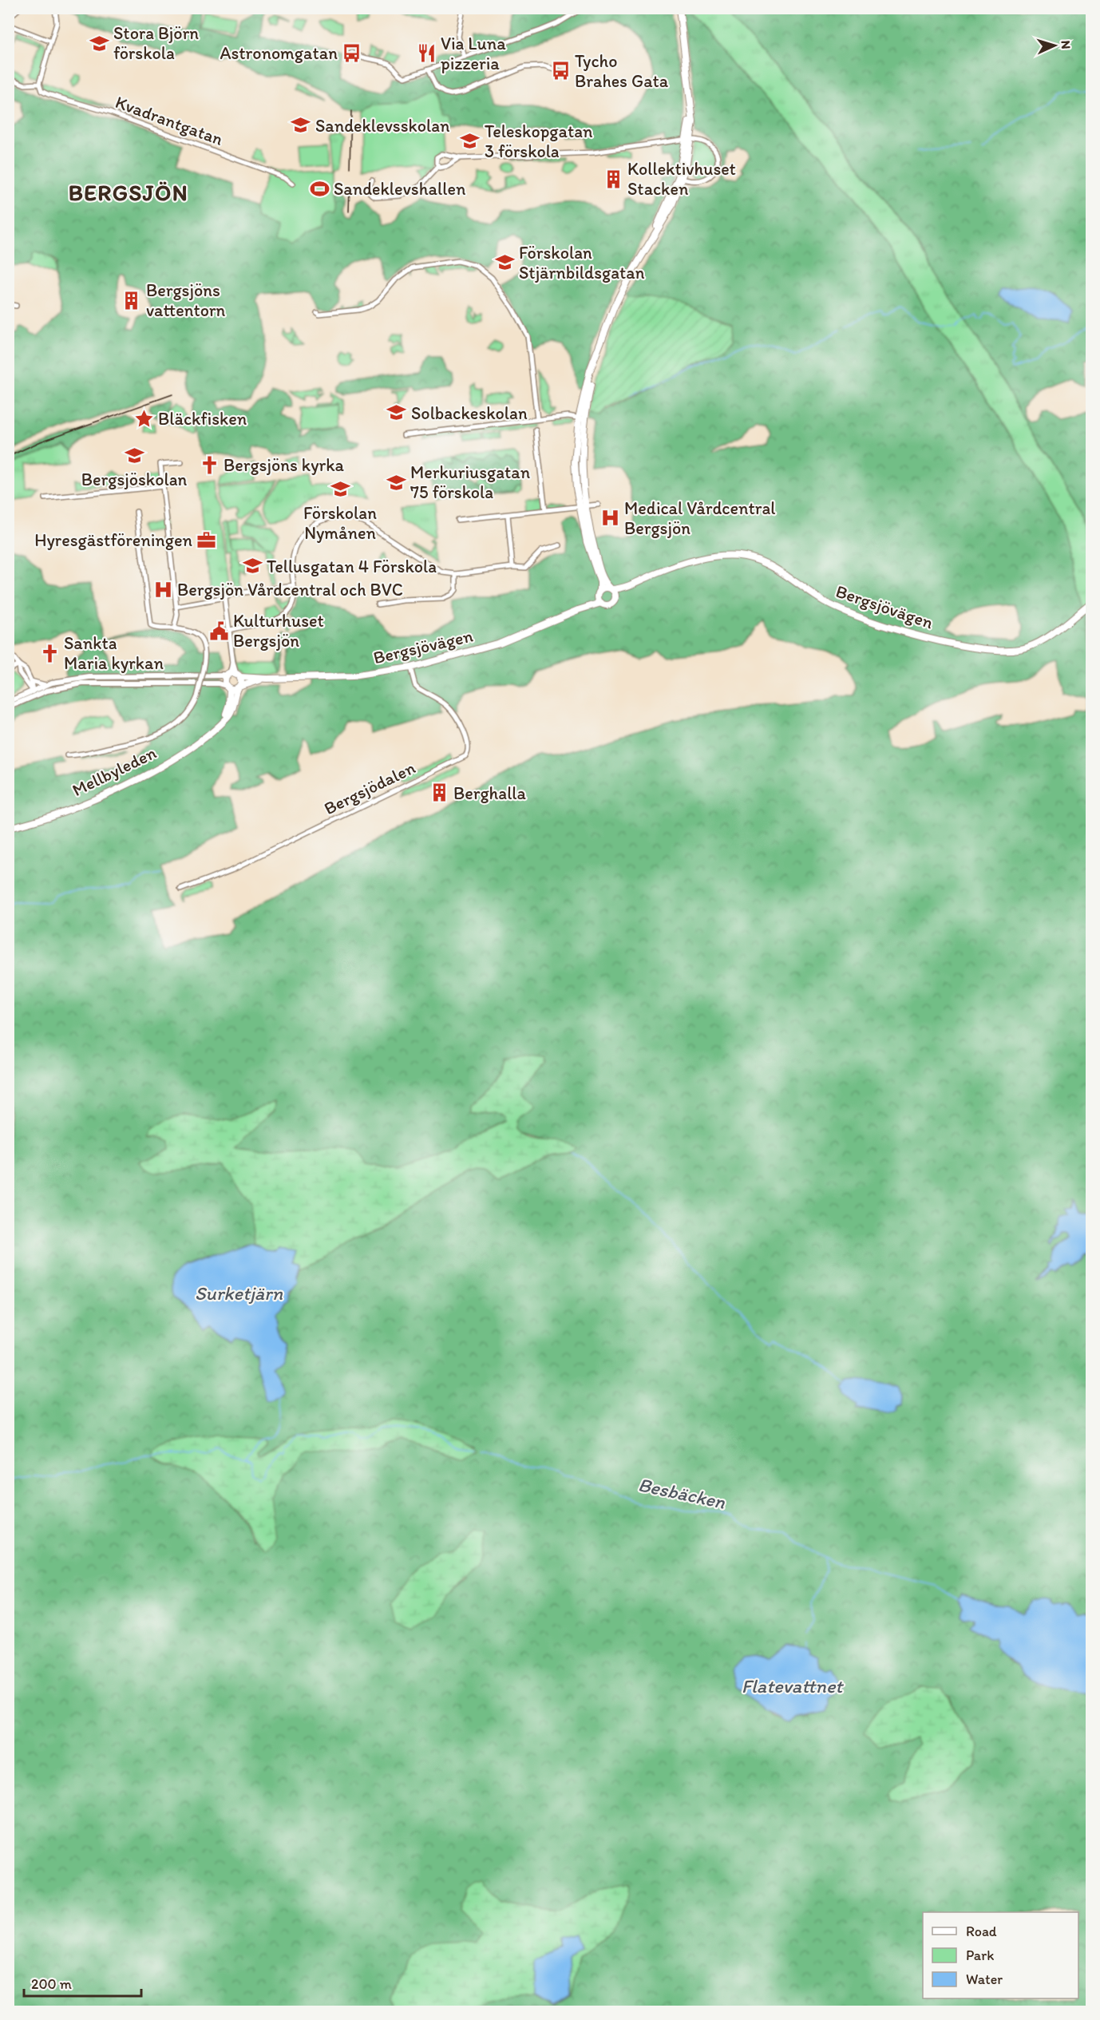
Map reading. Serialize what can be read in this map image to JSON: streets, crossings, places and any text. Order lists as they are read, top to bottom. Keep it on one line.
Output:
{"streets":{"main road":["Bergsjövägen","Mellbyleden"],"street":["Kvadrantgatan","Bergsjödalen"]},"crossings":[["Bergsjövägen","Mellbyleden"],["Bergsjövägen","Bergsjödalen"]],"districts":["BERGSJÖN"],"water":["Surketjärn","Besbäcken","Flatevattnet"],"places":{"school or university":["Stora Björn förskola","Sandeklevsskolan","Teleskopgatan 3 förskola","Förskolan Stjärnbildsgatan","Solbackeskolan","Bergsjöskolan","Merkuriusgatan 75 förskola","Förskolan Nymånen","Tellusgatan 4 Förskola"],"bus stop":["Astronomgatan","Tycho Brahes Gata"],"restaurant":["Via Luna pizzeria"],"building":["Kollektivhuset Stacken","Bergsjöns vattentorn","Berghalla"],"sports":["Sandeklevshallen"],"place":["Bläckfisken"],"church":["Bergsjöns kyrka","Sankta Maria kyrkan"],"hospital":["Medical Vårdcentral Bergsjön","Bergsjön Vårdcentral och BVC"],"office":["Hyresgästföreningen"],"public building":["Kulturhuset Bergsjön"]},"legend":["Road","Park","Water"],"scale_bar":"200 m","north":"right"}
